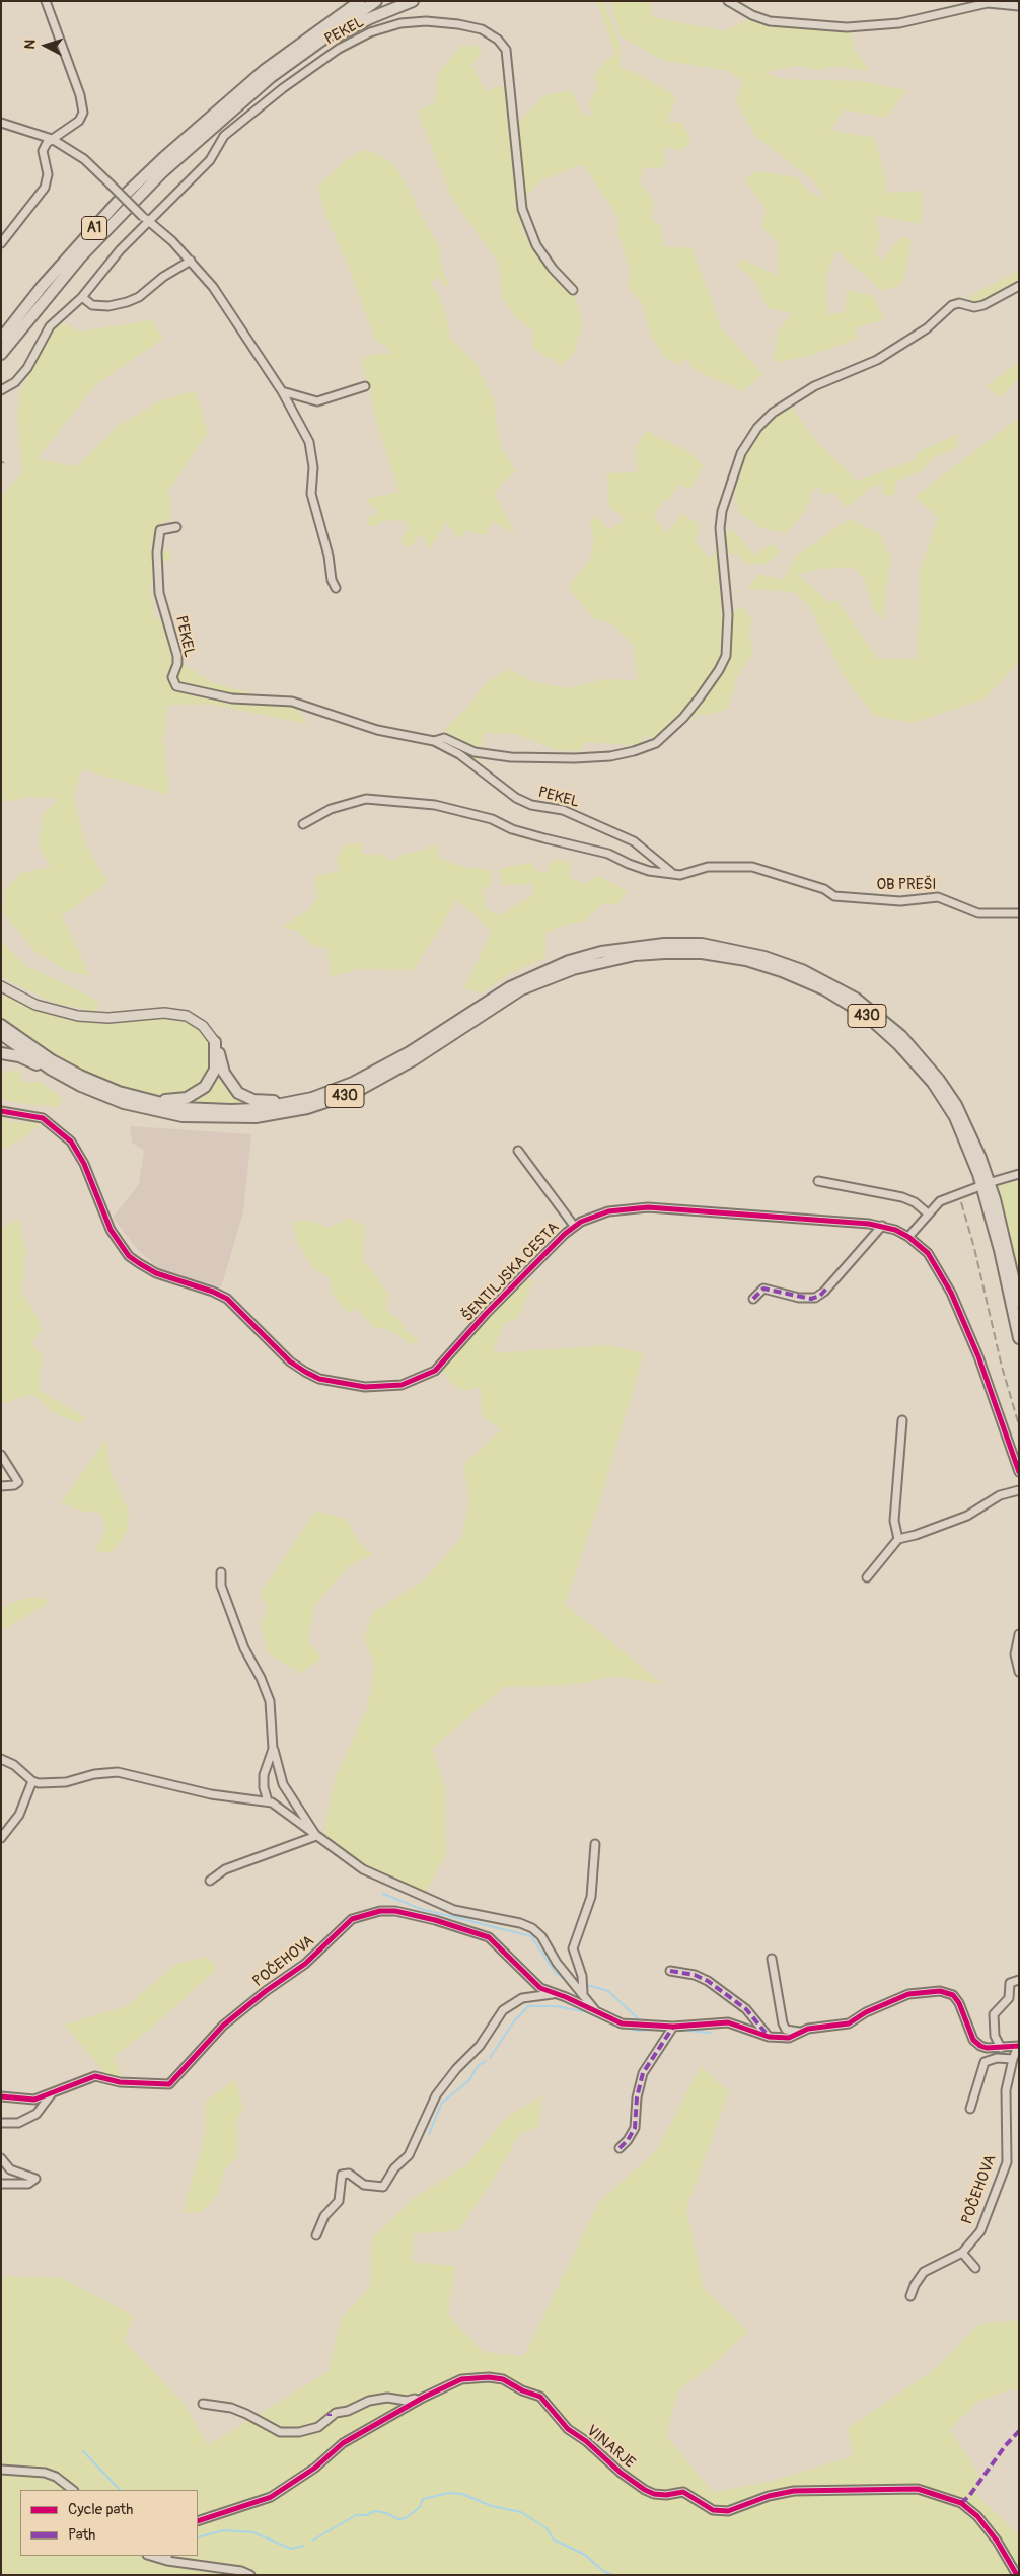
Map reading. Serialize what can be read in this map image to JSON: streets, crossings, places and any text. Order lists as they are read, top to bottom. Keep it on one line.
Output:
{"streets":{"highway":["A1","430"],"street":["PEKEL","OB PREŠI","ŠENTILJSKA CESTA","POČEHOVA","VINARJE"]},"crossings":[["PEKEL","OB PREŠI"]],"legend":["Cycle path","Path"],"north":"left"}
